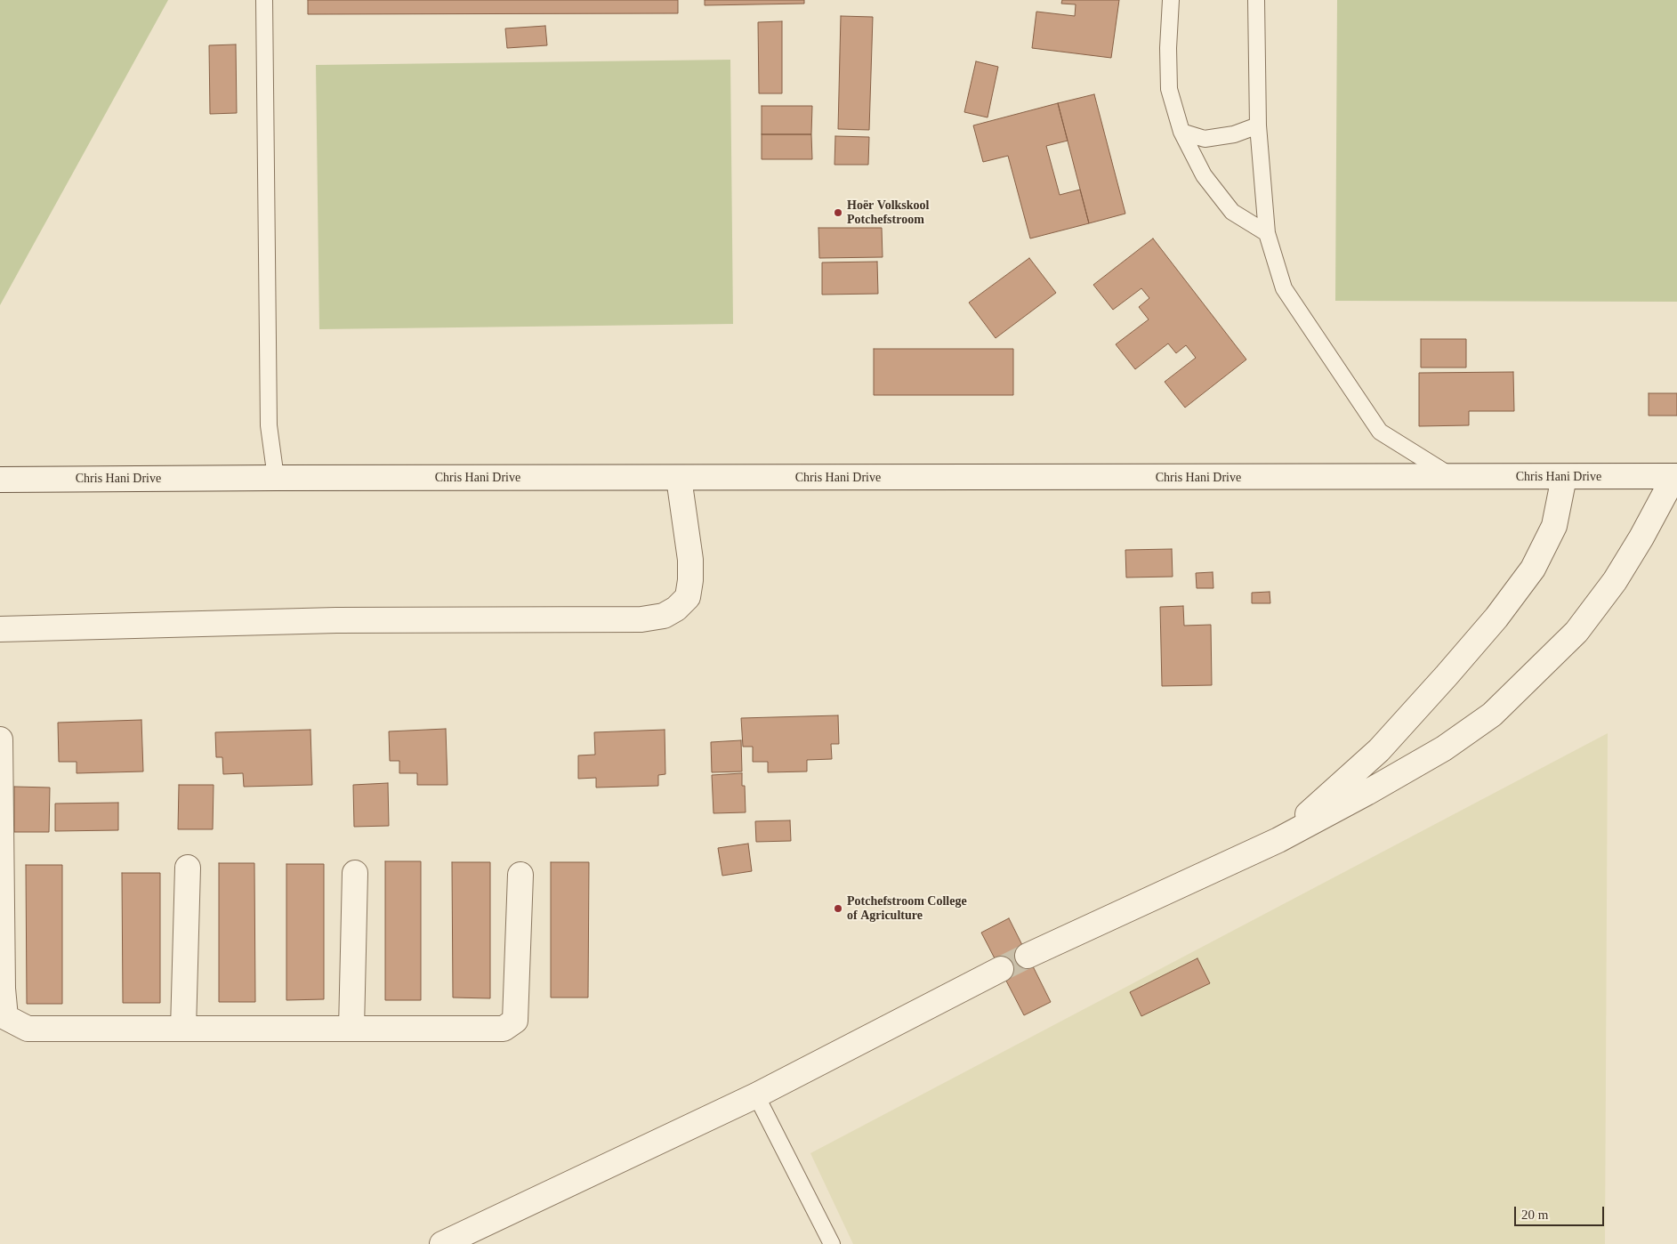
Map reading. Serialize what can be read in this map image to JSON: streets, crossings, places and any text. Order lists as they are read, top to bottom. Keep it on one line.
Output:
{"streets":{"street":["Chris Hani Drive"]},"places":["Hoër Volkskool Potchefstroom","Potchefstroom College of Agriculture"],"scale_bar":"20 m"}
